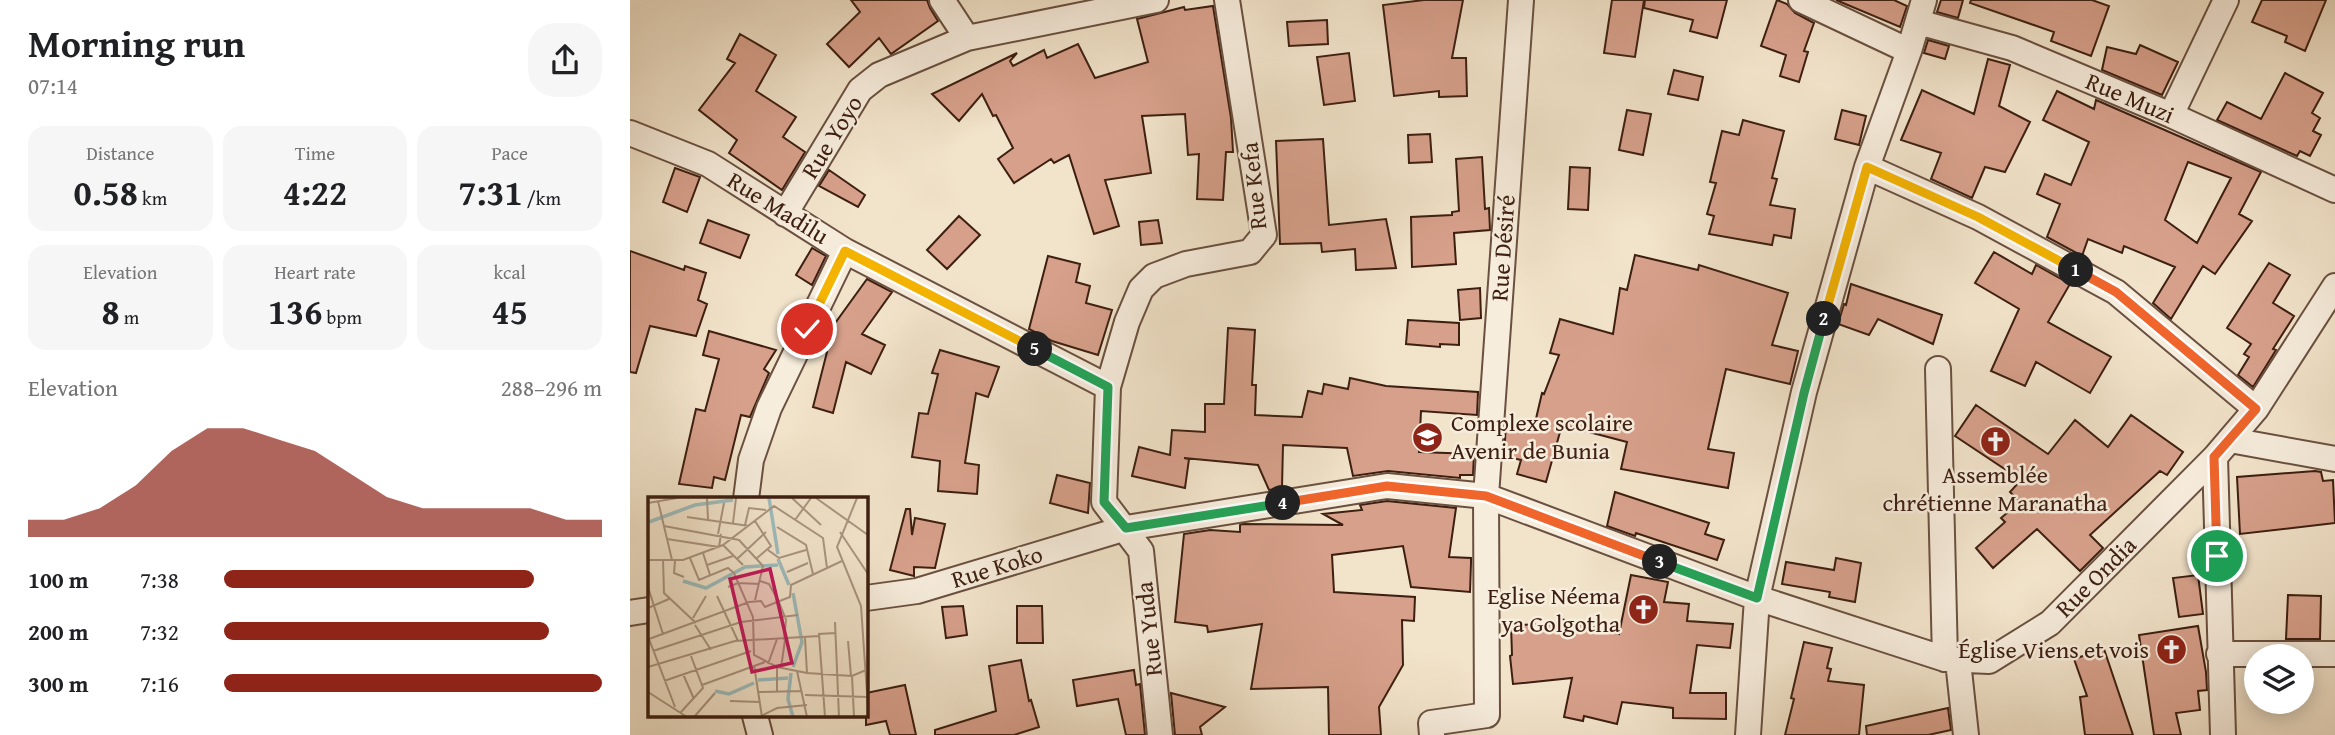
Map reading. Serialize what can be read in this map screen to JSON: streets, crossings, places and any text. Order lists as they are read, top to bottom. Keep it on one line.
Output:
{"streets":{"street":["Rue Muzi","Rue Yoyo","Rue Kefa","Rue Madilu","Rue Désiré","Rue Koko","Rue Ondia","Rue Yuda"]},"crossings":[["Rue Yoyo","Rue Madilu"],["Rue Kefa","Rue Madilu"],["Rue Kefa","Rue Koko"],["Rue Kefa","Rue Yuda"],["Rue Désiré","Rue Koko"],["Rue Désiré","Rue Ondia"],["Rue Koko","Rue Ondia"],["Rue Koko","Rue Yuda"]],"places":{"school or university":["Complexe scolaire Avenir de Bunia"],"church":["Assemblée chrétienne Maranatha","Eglise Néema ya Golgotha","Église Viens et vois"]},"page":{"heading":["Morning run","07:14"],"stats":[["Distance","0.58 km"],["Time","4:22"],["Pace","7:31 /km"],["Elevation","8 m"],["Heart rate","136 bpm"],["kcal","45"]],"pins":["1","2","5","4","3"],"chart":["Elevation","288–296 m"],"list":[{"name":"100 m","note":"7:38"},{"name":"200 m","note":"7:32"},{"name":"300 m","note":"7:16"}]}}
